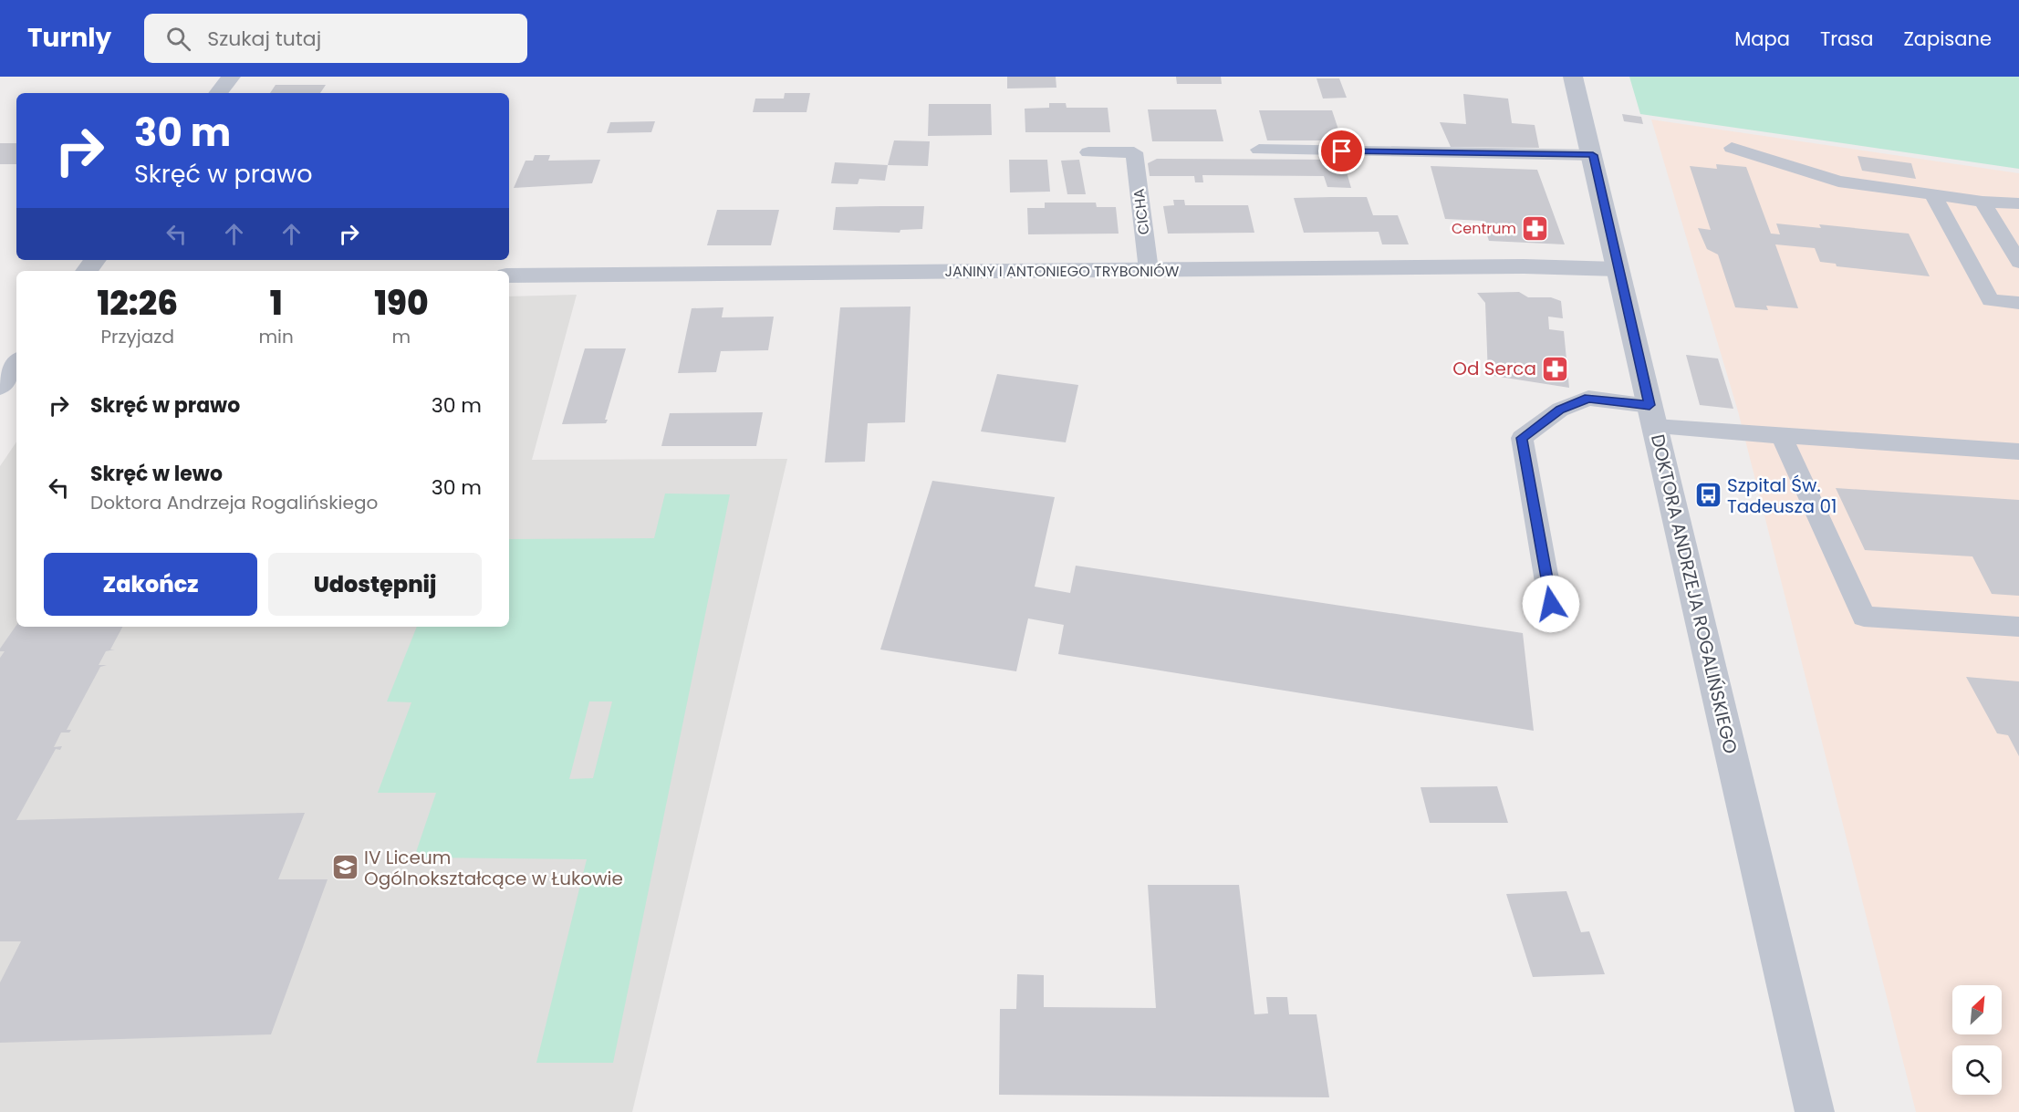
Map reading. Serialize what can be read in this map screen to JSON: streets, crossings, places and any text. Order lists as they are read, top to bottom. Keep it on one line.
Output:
{"streets":{"street":["JANINY I ANTONIEGO TRYBONIÓW","DOKTORA ANDRZEJA ROGALIŃSKIEGO"],"lane":["CICHA"]},"crossings":[["CICHA","JANINY I ANTONIEGO TRYBONIÓW"],["JANINY I ANTONIEGO TRYBONIÓW","DOKTORA ANDRZEJA ROGALIŃSKIEGO"]],"places":{"pharmacy":["Centrum","Od Serca"],"bus stop":["Szpital Św. Tadeusza 01"],"school or university":["IV Liceum Ogólnokształcące w Łukowie"]},"north":"top right","page":{"header":"Turnly","search":"Szukaj tutaj","nav":["Mapa","Trasa","Zapisane"],"turn":["30 m","Skręć w prawo"],"eta":["12:26","Przyjazd","1","min","190","m"],"list":[{"name":"Skręć w prawo","value":"30 m"},{"name":"Skręć w lewo","note":"Doktora Andrzeja Rogalińskiego","value":"30 m"}],"buttons":["Zakończ","Udostępnij"]}}
